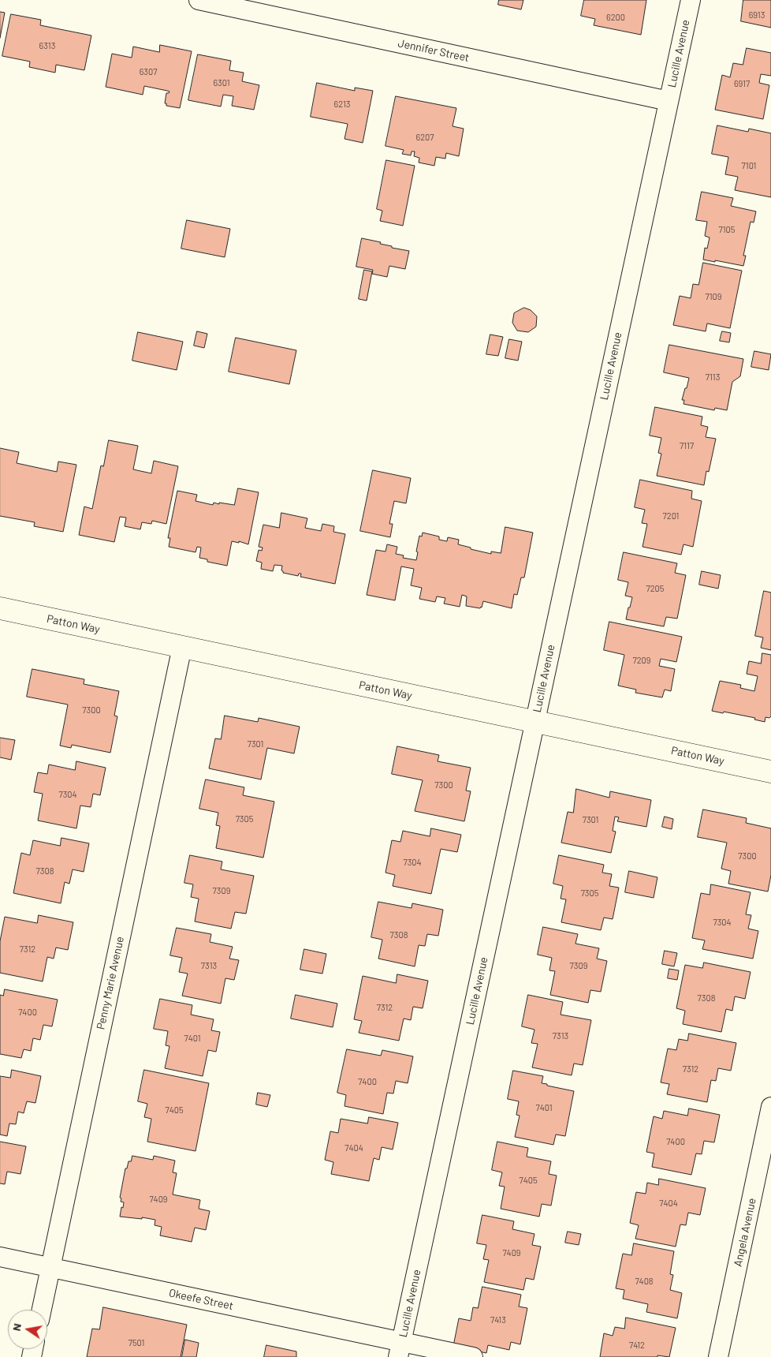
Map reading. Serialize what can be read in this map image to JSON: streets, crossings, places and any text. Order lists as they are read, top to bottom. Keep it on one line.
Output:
{"streets":{"street":["Jennifer Street","Lucille Avenue","Patton Way","Penny Marie Avenue","Angela Avenue","Okeefe Street"]},"crossings":[["Jennifer Street","Lucille Avenue"],["Lucille Avenue","Patton Way"],["Lucille Avenue","Okeefe Street"],["Patton Way","Penny Marie Avenue"],["Penny Marie Avenue","Okeefe Street"]],"house_numbers":["6913","6200","6313","6307","6301","6917","6213","6207","7101","7105","7109","7113","7117","7201","7205","7209","7300","7301","7300","7304","7305","7301","7300","7304","7308","7309","7305","7304","7308","7312","7313","7309","7308","7312","7400","7313","7401","7312","7400","7401","7405","7400","7404","7405","7409","7404","7409","7408","7413","7501","7412"],"north":"left"}
